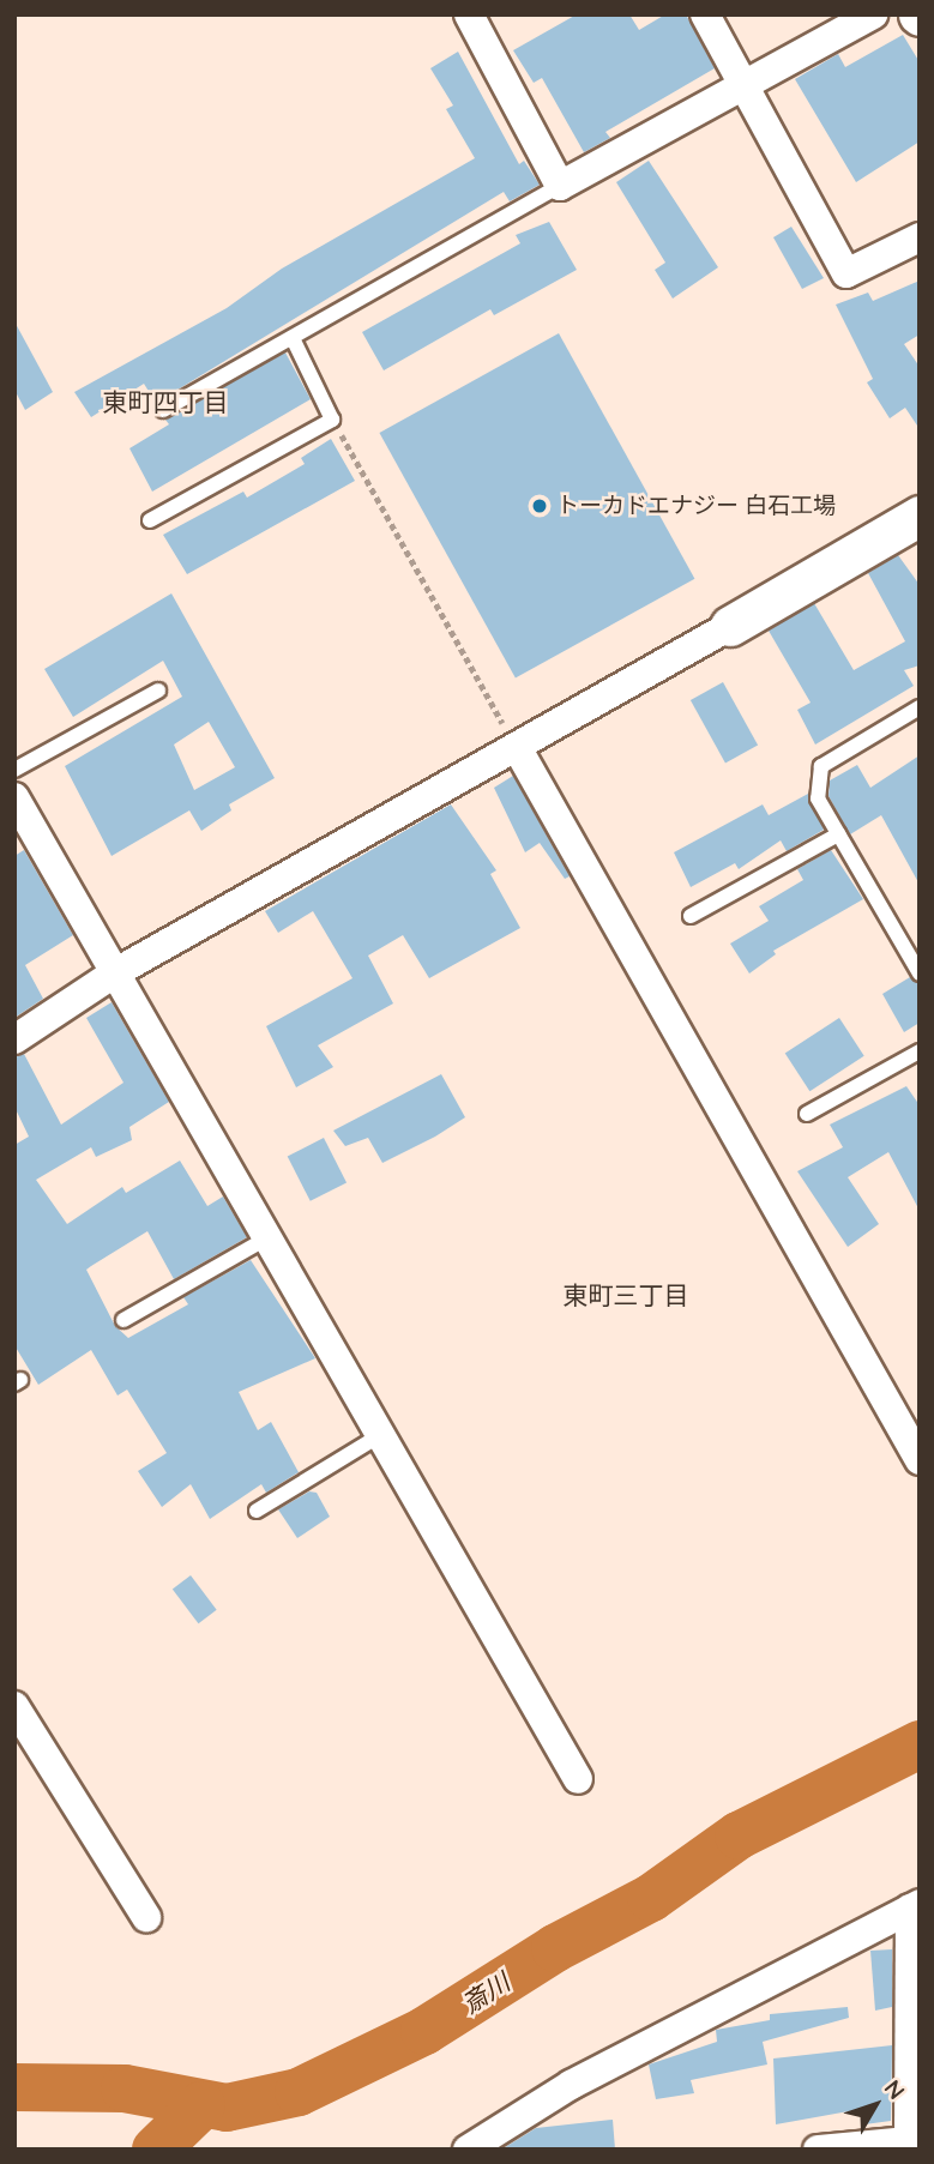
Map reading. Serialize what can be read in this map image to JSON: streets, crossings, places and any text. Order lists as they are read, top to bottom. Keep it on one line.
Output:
{"districts":["東町四丁目","東町三丁目"],"water":["斎川"],"places":["トーカドエナジー 白石工場"],"north":"top right"}
